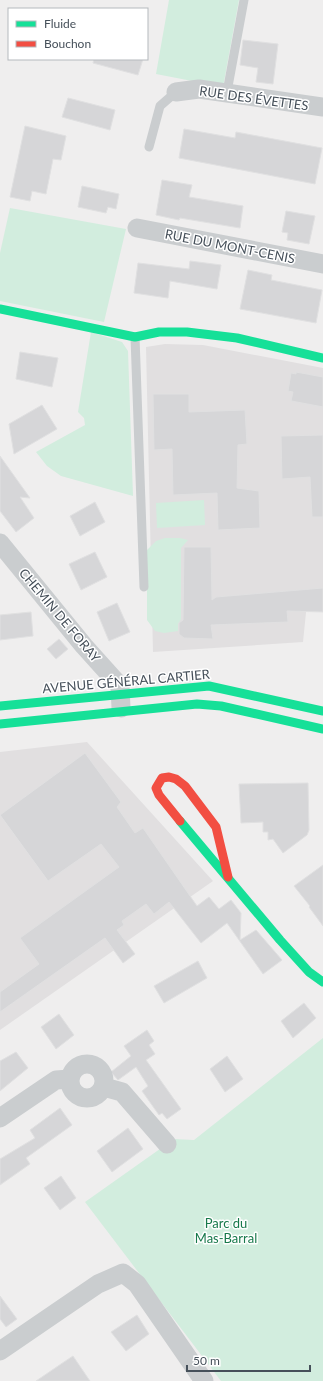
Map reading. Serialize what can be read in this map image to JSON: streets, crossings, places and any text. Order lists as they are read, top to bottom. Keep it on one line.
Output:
{"streets":{"street":["RUE DES ÉVETTES","RUE DU MONT-CENIS","CHEMIN DE FORAY","AVENUE GÉNÉRAL CARTIER"]},"crossings":[["CHEMIN DE FORAY","AVENUE GÉNÉRAL CARTIER"]],"parks":["Parc du Mas-Barral"],"legend":["Fluide","Bouchon"],"scale_bar":"50 m"}
